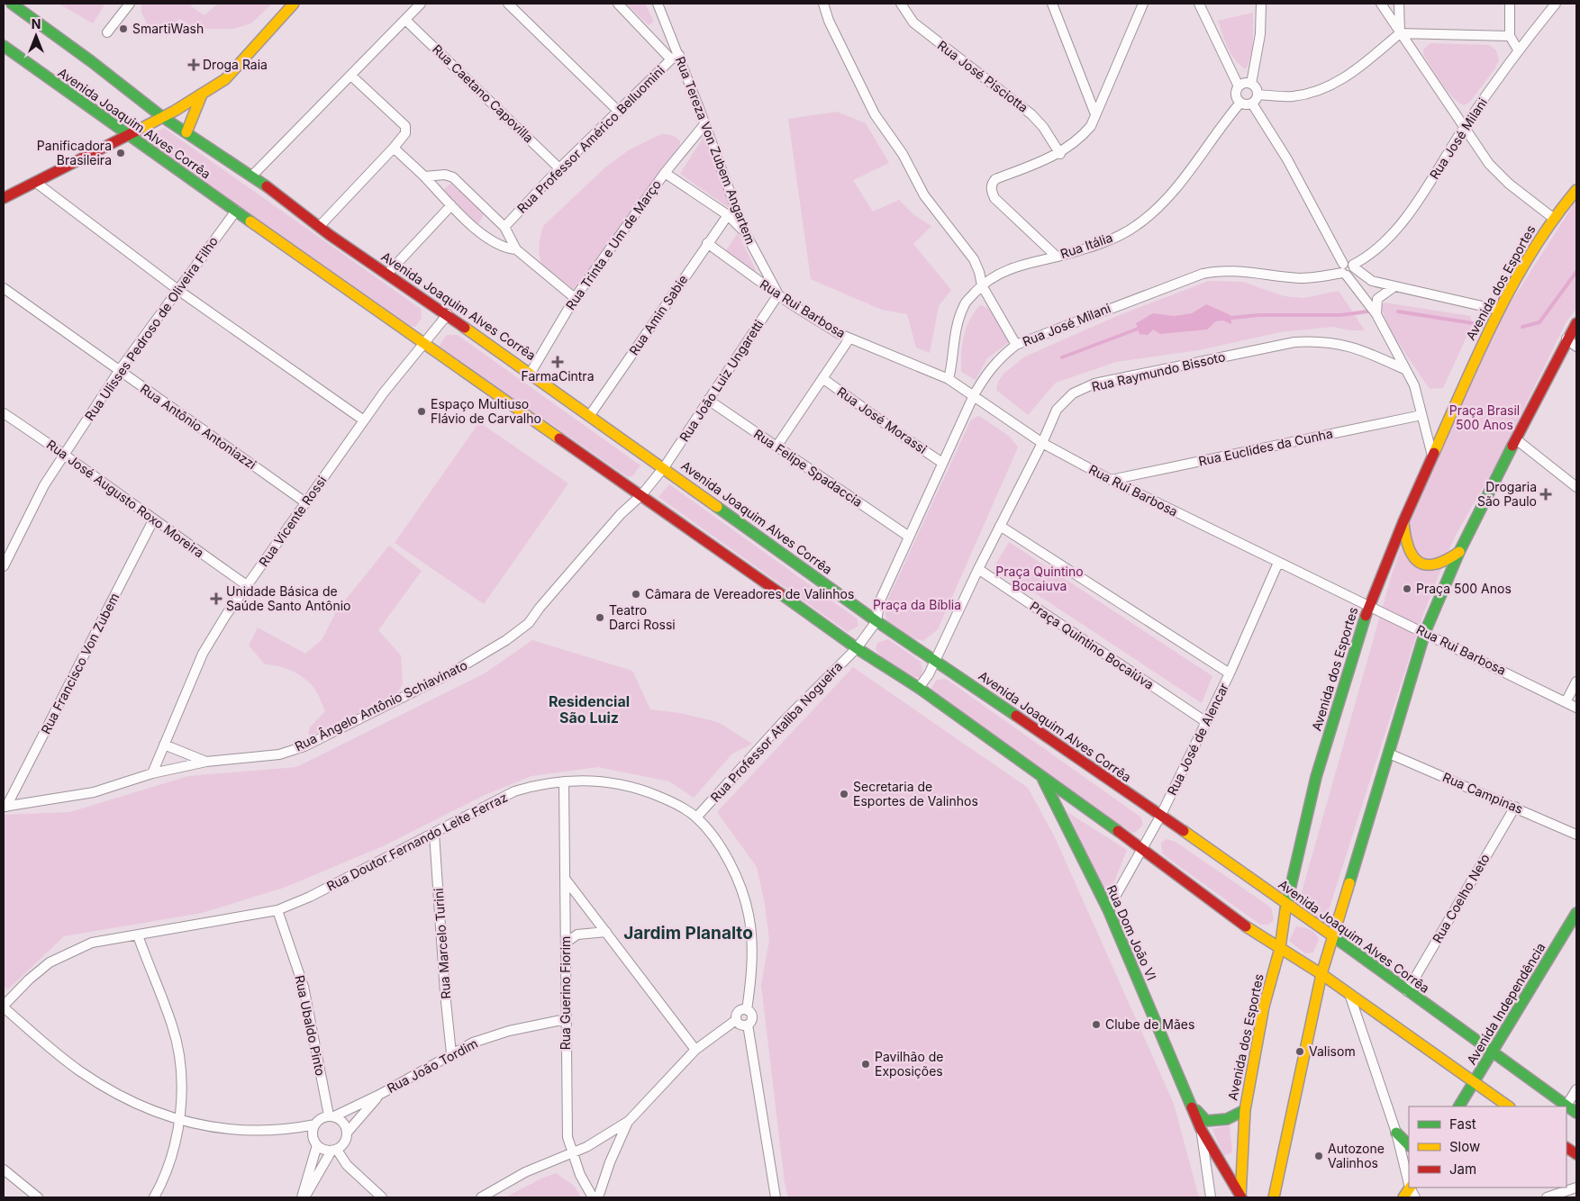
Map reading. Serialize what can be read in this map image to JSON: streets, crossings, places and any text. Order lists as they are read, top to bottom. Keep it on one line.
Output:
{"streets":{"main road":["Avenida Joaquim Alves Corrêa","Avenida dos Esportes","Rua Dom João VI","Avenida Independência"],"street":["Rua José Pisciotta","Rua Caetano Capovilla","Rua José Milani","Rua Professor Américo Belluomini","Rua Tereza Von Zubem Angartem","Rua Trinta e Um de Março","Rua Itália","Rua Rui Barbosa","Rua Amin Sabie","Rua Ulisses Pedroso de Oliveira Filho","Rua Raymundo Bissoto","Rua João Luiz Ungaretti","Rua José Morassi","Rua Antônio Antoniazzi","Rua Euclides da Cunha","Rua Felipe Spadaccia","Rua José Augusto Roxo Moreira","Rua Vicente Rossi","Praça Quintino Bocaiúva","Rua Francisco Von Zubem","Rua Ângelo Antônio Schiavinato","Rua Professor Ataliba Nogueira","Rua José de Alencar","Rua Campinas","Rua Doutor Fernando Leite Ferraz","Rua Coelho Neto","Rua Marcelo Turini","Rua Guerino Fiorim","Rua Ubaldo Pinto","Rua João Tordim"]},"crossings":[["Rua Caetano Capovilla","Rua Professor Américo Belluomini"],["Avenida Joaquim Alves Corrêa","Rua José Milani"],["Avenida Joaquim Alves Corrêa","Rua Trinta e Um de Março"],["Avenida Joaquim Alves Corrêa","Avenida dos Esportes"],["Avenida Joaquim Alves Corrêa","Rua Amin Sabie"],["Avenida Joaquim Alves Corrêa","Rua Ulisses Pedroso de Oliveira Filho"],["Avenida Joaquim Alves Corrêa","Rua Raymundo Bissoto"],["Avenida Joaquim Alves Corrêa","Rua João Luiz Ungaretti"],["Avenida Joaquim Alves Corrêa","Rua Vicente Rossi"],["Avenida Joaquim Alves Corrêa","Rua Ângelo Antônio Schiavinato"],["Avenida Joaquim Alves Corrêa","Rua Professor Ataliba Nogueira"],["Avenida Joaquim Alves Corrêa","Rua José de Alencar"],["Avenida Joaquim Alves Corrêa","Rua Coelho Neto"],["Avenida Joaquim Alves Corrêa","Rua Dom João VI"],["Avenida Joaquim Alves Corrêa","Avenida Independência"],["Rua José Milani","Rua Rui Barbosa"],["Rua José Milani","Rua José Morassi"],["Rua José Milani","Rua Felipe Spadaccia"],["Rua José Milani","Rua Professor Ataliba Nogueira"],["Rua Professor Américo Belluomini","Rua Tereza Von Zubem Angartem"],["Rua Tereza Von Zubem Angartem","Rua Trinta e Um de Março"],["Rua Tereza Von Zubem Angartem","Rua Rui Barbosa"],["Rua Tereza Von Zubem Angartem","Rua João Luiz Ungaretti"],["Rua Itália","Rua Rui Barbosa"],["Avenida dos Esportes","Rua Rui Barbosa"],["Avenida dos Esportes","Rua Dom João VI"],["Rua Rui Barbosa","Rua Amin Sabie"],["Rua Rui Barbosa","Rua Raymundo Bissoto"],["Rua Rui Barbosa","Rua João Luiz Ungaretti"],["Rua Rui Barbosa","Rua Euclides da Cunha"],["Rua Rui Barbosa","Rua José de Alencar"],["Rua Ulisses Pedroso de Oliveira Filho","Rua Antônio Antoniazzi"],["Rua Ulisses Pedroso de Oliveira Filho","Rua José Augusto Roxo Moreira"],["Rua Raymundo Bissoto","Praça Quintino Bocaiúva"],["Rua João Luiz Ungaretti","Rua Felipe Spadaccia"],["Rua João Luiz Ungaretti","Rua Ângelo Antônio Schiavinato"],["Rua Antônio Antoniazzi","Rua Vicente Rossi"],["Rua José Augusto Roxo Moreira","Rua Vicente Rossi"],["Rua José Augusto Roxo Moreira","Rua Francisco Von Zubem"],["Rua Vicente Rossi","Rua Ângelo Antônio Schiavinato"],["Praça Quintino Bocaiúva","Rua José de Alencar"],["Rua Francisco Von Zubem","Rua Ângelo Antônio Schiavinato"],["Rua Professor Ataliba Nogueira","Rua Doutor Fernando Leite Ferraz"],["Rua José de Alencar","Rua Dom João VI"],["Rua Campinas","Rua Coelho Neto"],["Rua Doutor Fernando Leite Ferraz","Rua Marcelo Turini"],["Rua Doutor Fernando Leite Ferraz","Rua Guerino Fiorim"],["Rua Doutor Fernando Leite Ferraz","Rua Ubaldo Pinto"],["Rua Marcelo Turini","Rua João Tordim"],["Rua Guerino Fiorim","Rua João Tordim"],["Rua Ubaldo Pinto","Rua João Tordim"]],"districts":["Residencial São Luiz","Jardim Planalto"],"parks":["Praça Brasil 500 Anos","Praça Quintino Bocaiuva","Praça da Bíblia"],"places":{"other":["SmartiWash","Panificadora Brasileira","Espaço Multiuso Flávio de Carvalho","Praça 500 Anos","Câmara de Vereadores de Valinhos","Teatro Darci Rossi","Secretaria de Esportes de Valinhos","Clube de Mães","Valisom","Pavilhão de Exposições","Autozone Valinhos"],"health":["Droga Raia","FarmaCintra","Drogaria São Paulo","Unidade Básica de Saúde Santo Antônio"]},"legend":["Fast","Slow","Jam"],"north":"top"}
